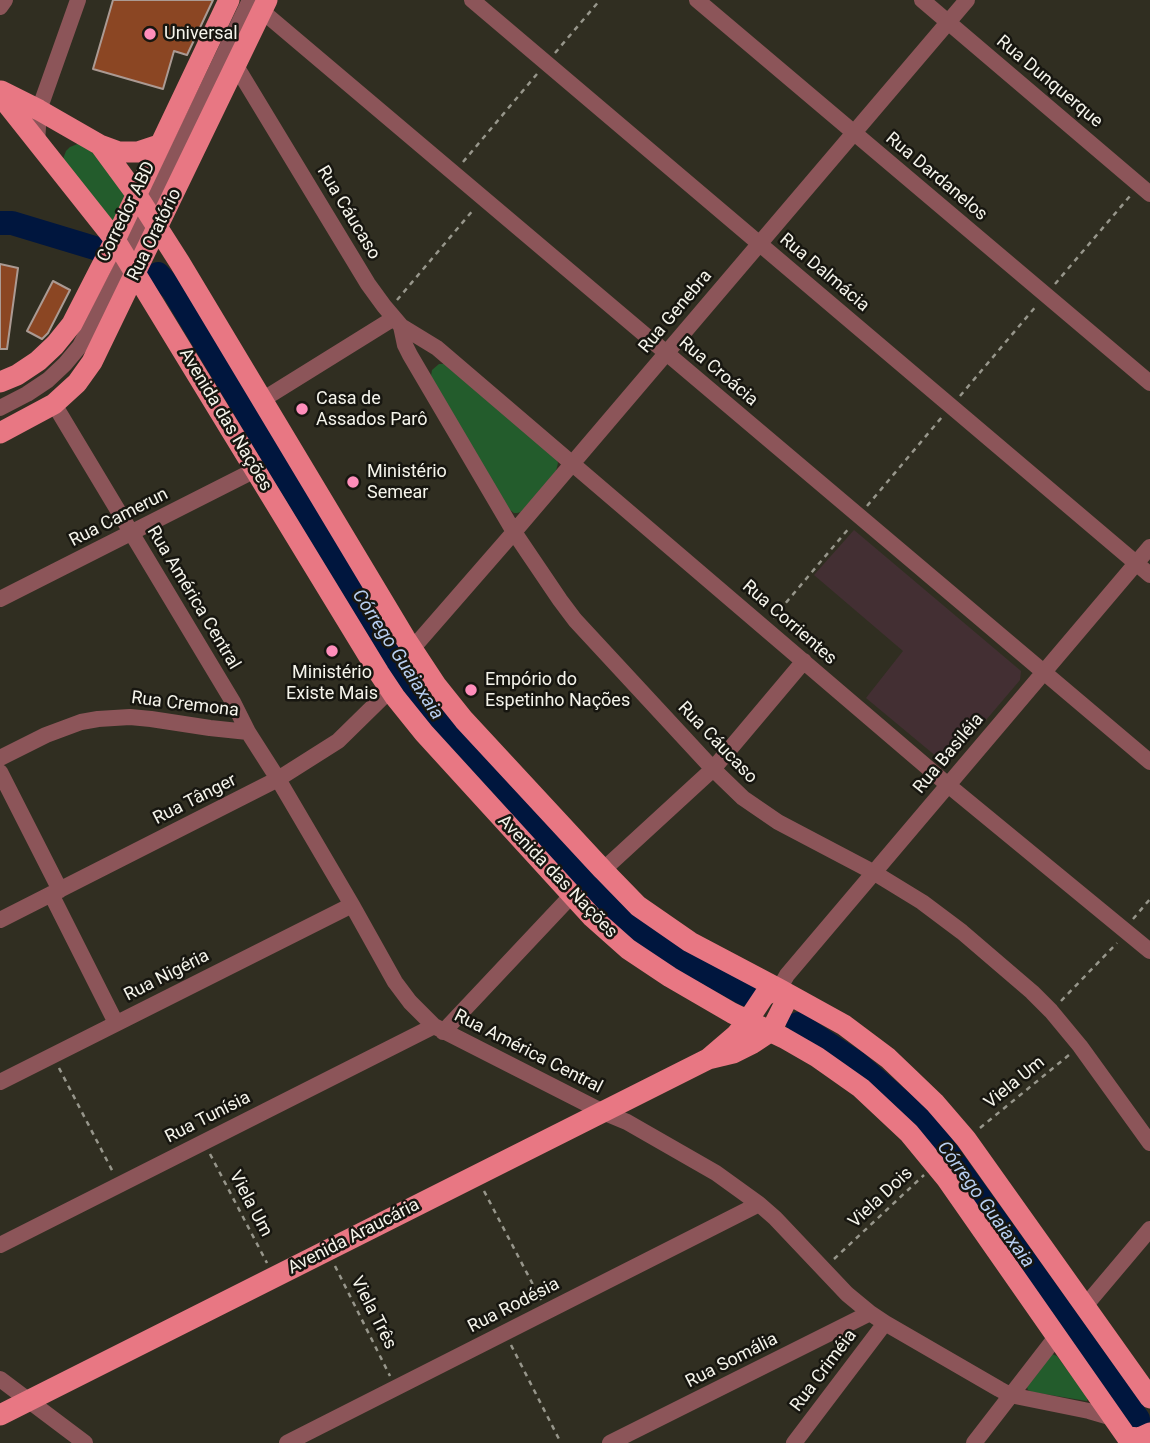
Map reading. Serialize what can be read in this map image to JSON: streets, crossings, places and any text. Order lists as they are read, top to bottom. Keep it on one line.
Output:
{"streets":{"main road":["Rua Oratório","Avenida das Nações","Avenida Araucária"],"street":["Rua Dunquerque","Rua Dardanelos","Corredor ABD","Rua Cáucaso","Rua Dalmácia","Rua Genebra","Rua Croácia","Rua Camerun","Rua América Central","Rua Corrientes","Rua Cremona","Rua Basiléia","Rua Tânger","Rua Nigéria","Rua Tunísia","Rua Rodésia","Rua Somália","Rua Criméia"],"path":["Viela Um","Viela Dois","Viela Três"]},"crossings":[["Rua Dunquerque","Rua Genebra"],["Rua Dardanelos","Rua Genebra"],["Corredor ABD","Rua Oratório"],["Corredor ABD","Rua Croácia"],["Corredor ABD","Avenida das Nações"],["Rua Cáucaso","Rua Oratório"],["Rua Cáucaso","Rua Genebra"],["Rua Cáucaso","Rua Corrientes"],["Rua Cáucaso","Rua Basiléia"],["Rua Cáucaso","Viela Um"],["Rua Oratório","Rua Croácia"],["Rua Oratório","Avenida das Nações"],["Rua Oratório","Rua América Central"],["Rua Dalmácia","Rua Genebra"],["Rua Dalmácia","Rua Basiléia"],["Rua Genebra","Rua Croácia"],["Rua Genebra","Avenida das Nações"],["Rua Genebra","Rua Corrientes"],["Rua Croácia","Rua Basiléia"],["Avenida das Nações","Rua Camerun"],["Avenida das Nações","Rua América Central"],["Avenida das Nações","Rua Basiléia"],["Avenida das Nações","Rua Tânger"],["Avenida das Nações","Viela Um"],["Avenida das Nações","Viela Dois"],["Avenida das Nações","Avenida Araucária"],["Rua Camerun","Rua América Central"],["Rua América Central","Rua Cremona"],["Rua América Central","Rua Tânger"],["Rua América Central","Rua Nigéria"],["Rua América Central","Rua Tunísia"],["Rua América Central","Viela Dois"],["Rua América Central","Avenida Araucária"],["Rua América Central","Rua Rodésia"],["Rua América Central","Rua Somália"],["Rua América Central","Rua Criméia"],["Rua Corrientes","Rua Basiléia"],["Rua Basiléia","Avenida Araucária"],["Viela Um","Rua Tunísia"],["Viela Um","Avenida Araucária"],["Avenida Araucária","Viela Três"],["Rua Rodésia","Viela Três"]],"water":["Córrego Guaiaxaia"],"places":["Universal","Casa de Assados Parô","Ministério Semear","Ministério Existe Mais","Empório do Espetinho Nações"]}
